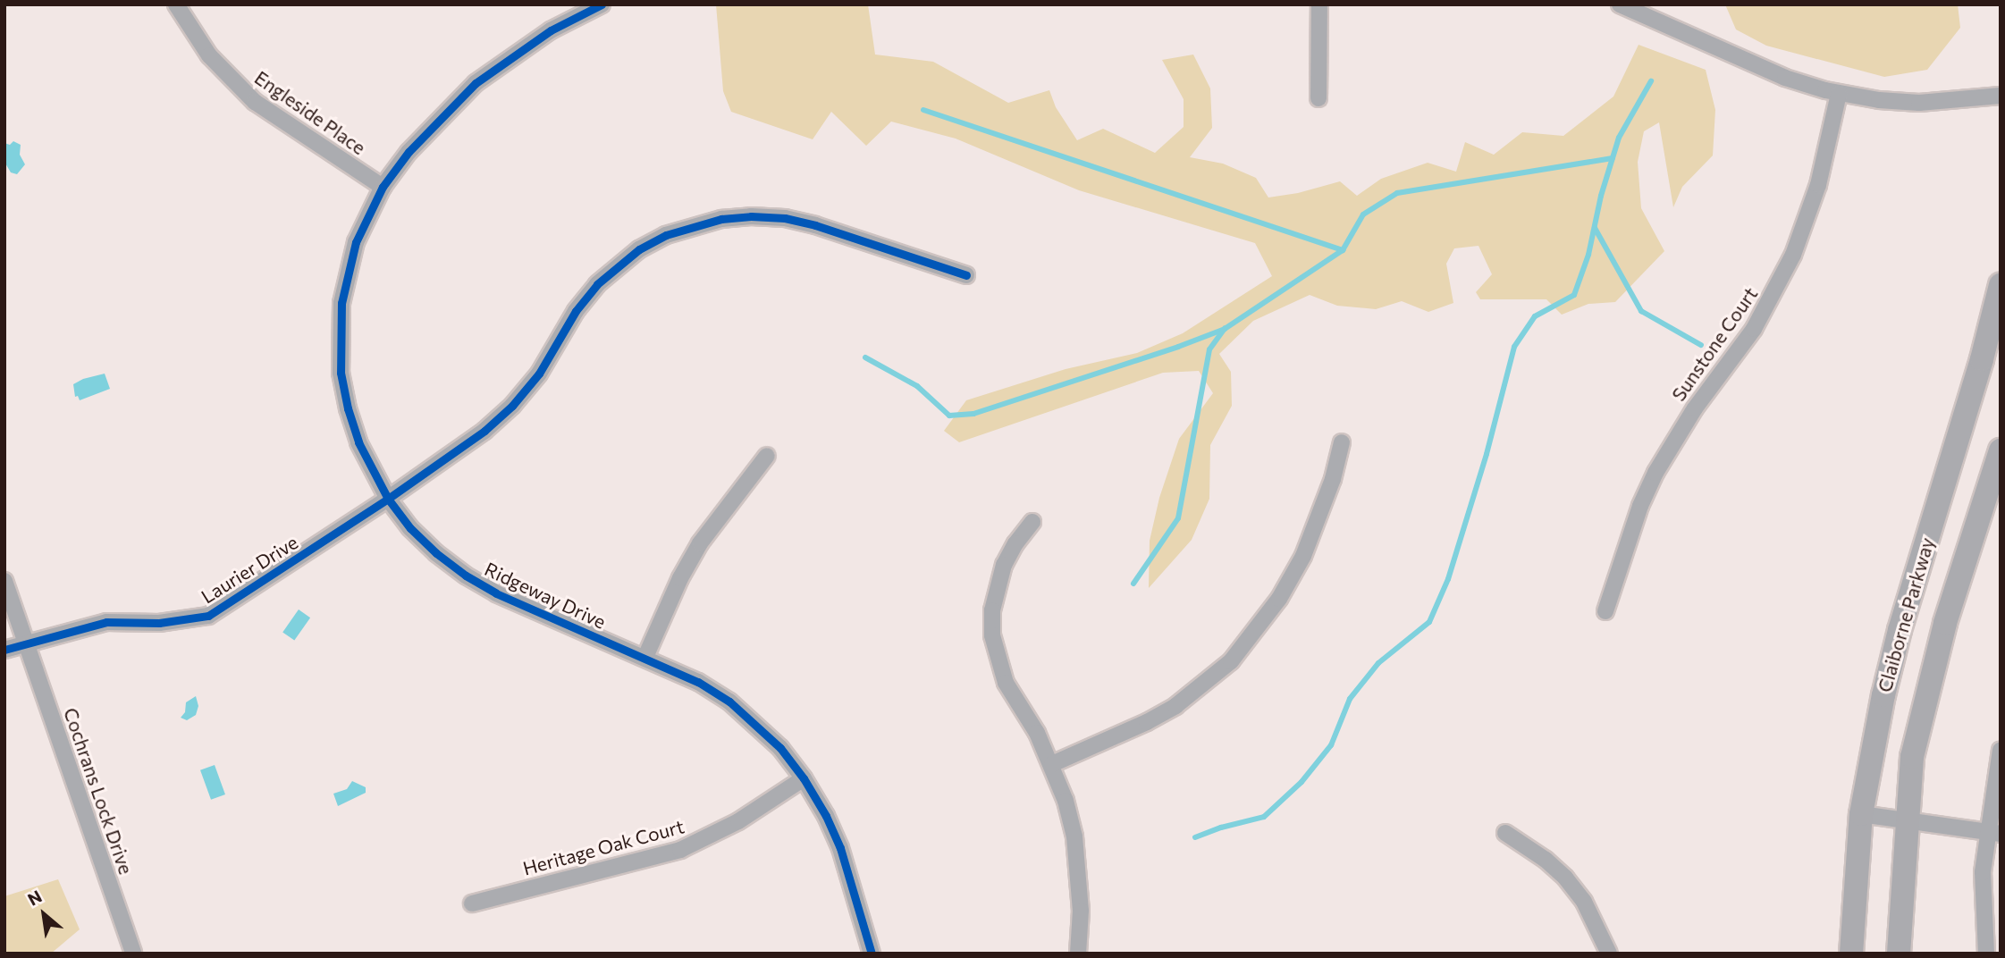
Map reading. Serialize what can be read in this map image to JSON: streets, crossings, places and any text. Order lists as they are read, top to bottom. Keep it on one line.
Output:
{"streets":{"main road":["Claiborne Parkway"],"street":["Engleside Place","Sunstone Court","Laurier Drive","Ridgeway Drive","Cochrans Lock Drive","Heritage Oak Court"]},"crossings":[["Engleside Place","Ridgeway Drive"],["Laurier Drive","Ridgeway Drive"],["Laurier Drive","Cochrans Lock Drive"],["Ridgeway Drive","Heritage Oak Court"]],"north":"top left"}
